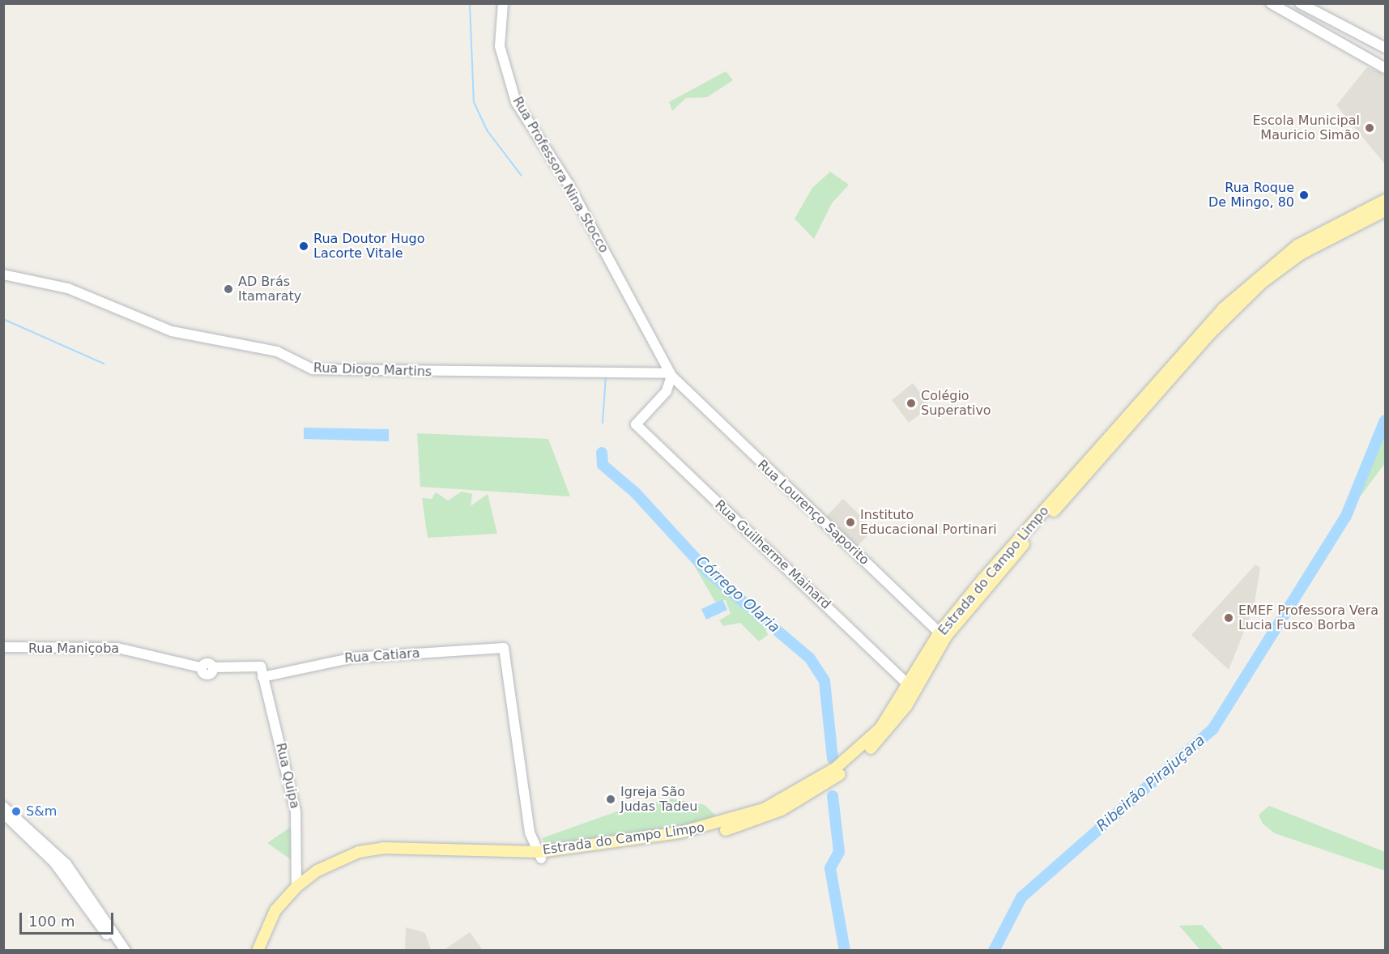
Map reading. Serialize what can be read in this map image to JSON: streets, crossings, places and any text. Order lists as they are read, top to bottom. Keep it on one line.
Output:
{"streets":{"main road":["Estrada do Campo Limpo"],"street":["Rua Professora Nina Stocco","Rua Diogo Martins","Rua Lourenço Saporito","Rua Guilherme Mainard","Rua Maniçoba","Rua Catiara","Rua Quipa"]},"crossings":[["Rua Professora Nina Stocco","Rua Diogo Martins"],["Rua Professora Nina Stocco","Rua Lourenço Saporito"],["Rua Diogo Martins","Rua Lourenço Saporito"],["Rua Lourenço Saporito","Estrada do Campo Limpo"],["Rua Guilherme Mainard","Estrada do Campo Limpo"],["Estrada do Campo Limpo","Rua Catiara"],["Estrada do Campo Limpo","Rua Quipa"],["Rua Maniçoba","Rua Catiara"],["Rua Maniçoba","Rua Quipa"],["Rua Catiara","Rua Quipa"]],"water":["Córrego Olaria","Ribeirão Pirajuçara"],"places":["Escola Municipal Mauricio Simão","Rua Roque De Mingo, 80","Rua Doutor Hugo Lacorte Vitale","AD Brás Itamaraty","Colégio Superativo","Instituto Educacional Portinari","EMEF Professora Vera Lucia Fusco Borba","Igreja São Judas Tadeu","S&m"],"scale_bar":"100 m"}
